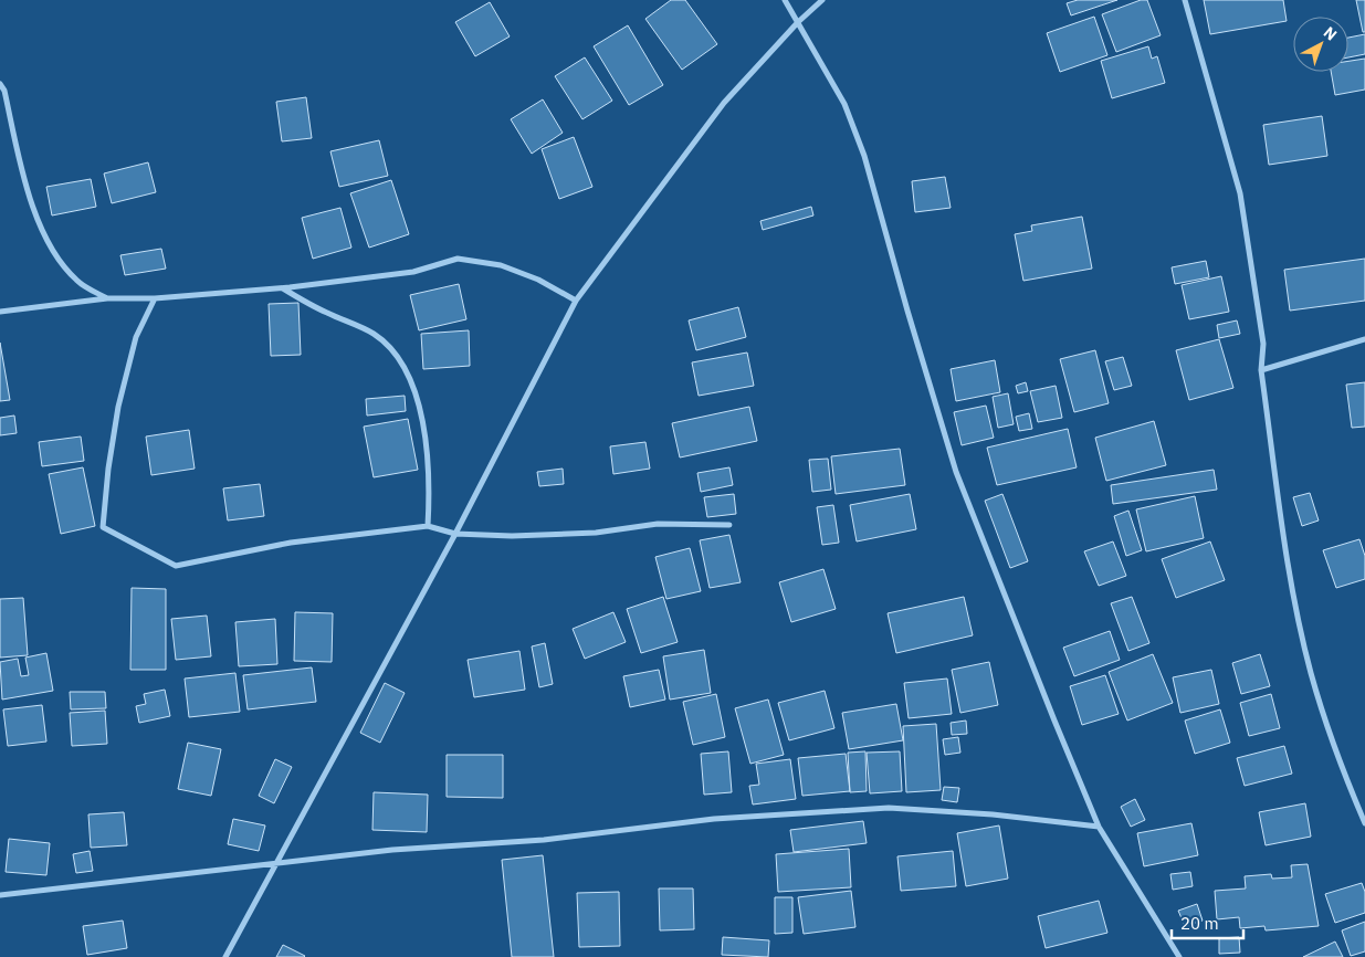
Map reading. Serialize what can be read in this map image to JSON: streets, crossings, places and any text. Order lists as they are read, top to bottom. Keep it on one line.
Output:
{"scale_bar":"20 m","north":"top right"}
